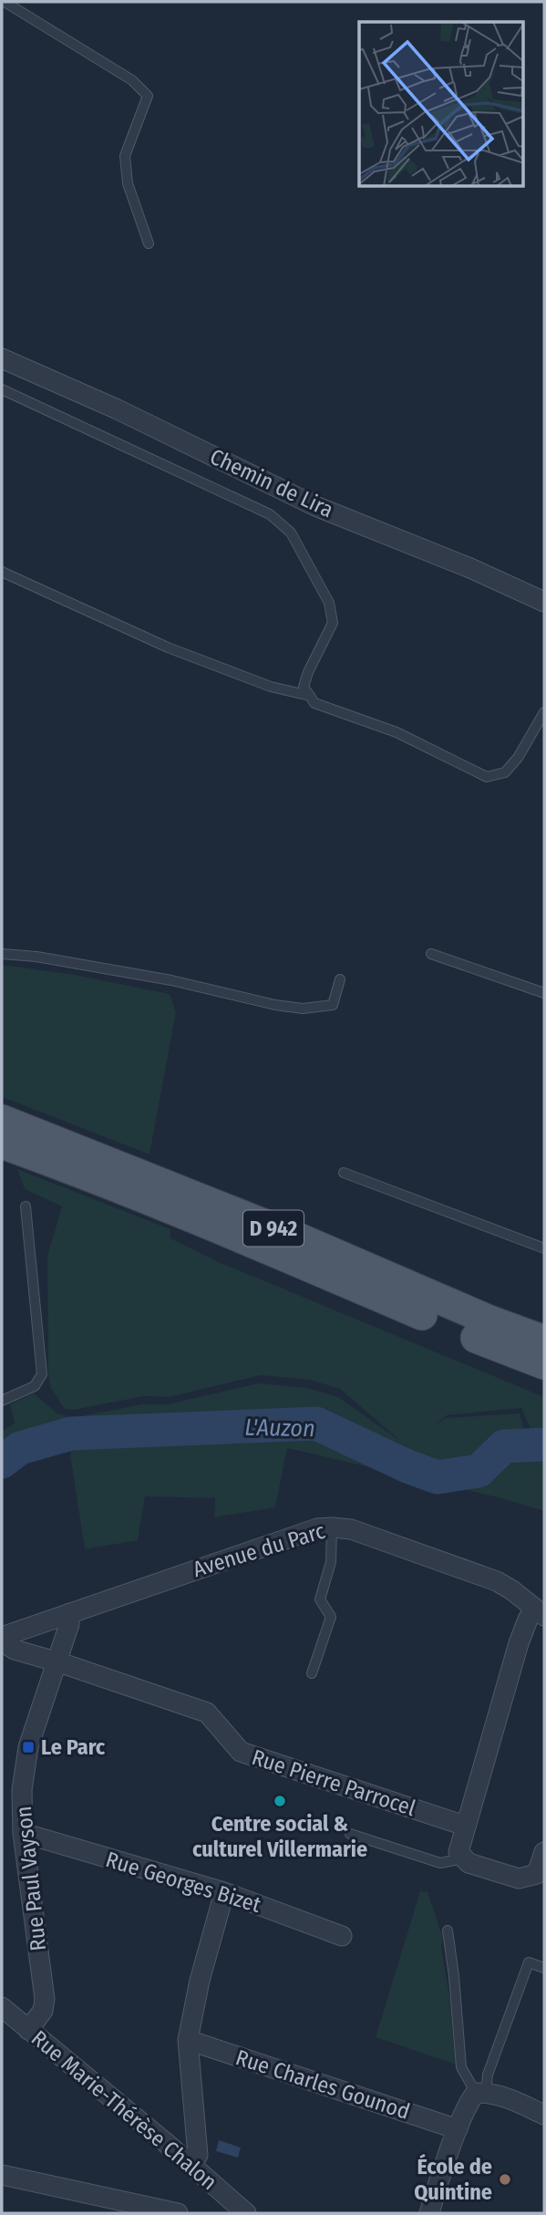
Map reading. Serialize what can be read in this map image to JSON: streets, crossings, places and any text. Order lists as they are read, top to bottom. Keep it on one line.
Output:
{"streets":{"main road":["D 942"],"street":["Chemin de Lira","Avenue du Parc","Rue Pierre Parrocel","Rue Paul Vayson","Rue Georges Bizet","Rue Charles Gounod","Rue Marie-Thérèse Chalon"]},"crossings":[["Avenue du Parc","Rue Paul Vayson"],["Rue Pierre Parrocel","Rue Paul Vayson"],["Rue Paul Vayson","Rue Georges Bizet"],["Rue Paul Vayson","Rue Marie-Thérèse Chalon"]],"water":["L'Auzon"],"places":{"transit":["Le Parc"],"other":["Centre social & culturel Villermarie","École de Quintine"]}}
